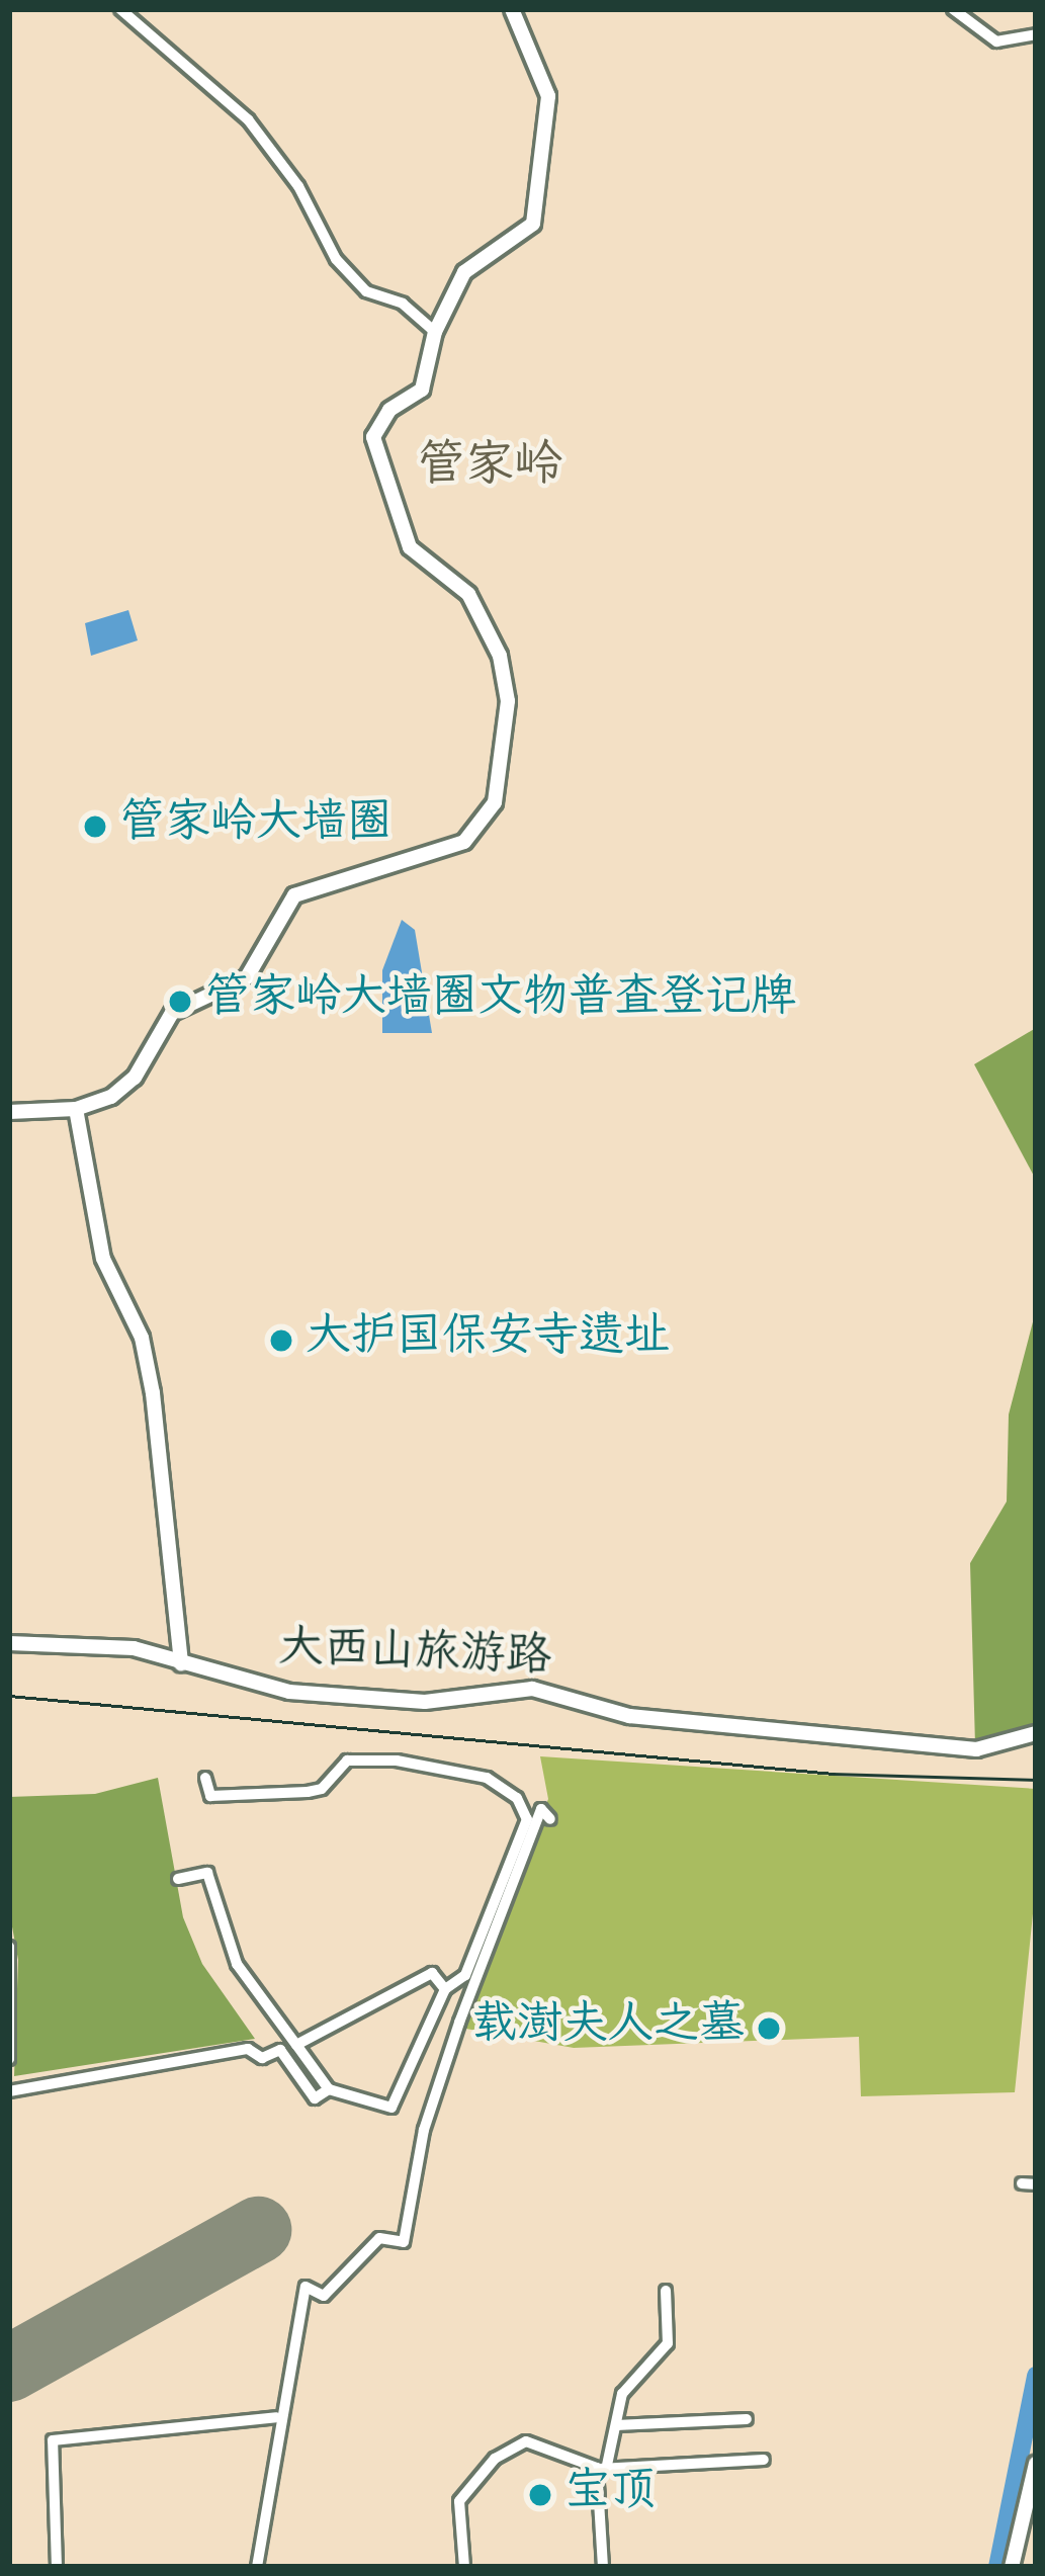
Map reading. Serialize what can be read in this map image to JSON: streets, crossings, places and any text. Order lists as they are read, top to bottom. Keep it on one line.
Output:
{"streets":{"street":["大西山旅游路"]},"districts":["管家岭"],"places":["管家岭大墙圈","管家岭大墙圈文物普查登记牌","大护国保安寺遗址","载澍夫人之墓","宝顶"]}
